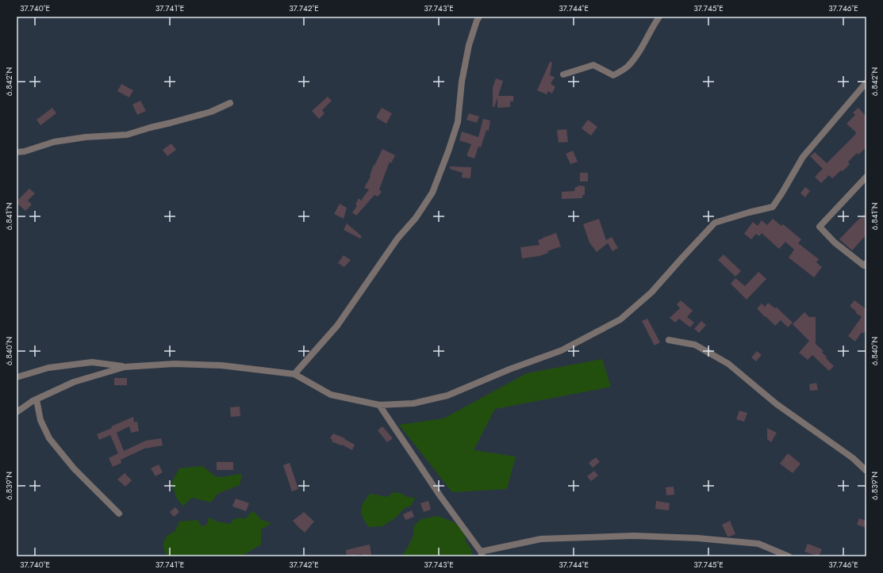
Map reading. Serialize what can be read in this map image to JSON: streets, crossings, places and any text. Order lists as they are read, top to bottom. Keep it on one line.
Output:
{"coordinates":["37.740°E","37.741°E","37.742°E","37.743°E","37.744°E","37.745°E","37.746°E","6.842°N","6.841°N","6.840°N","6.839°N"]}
